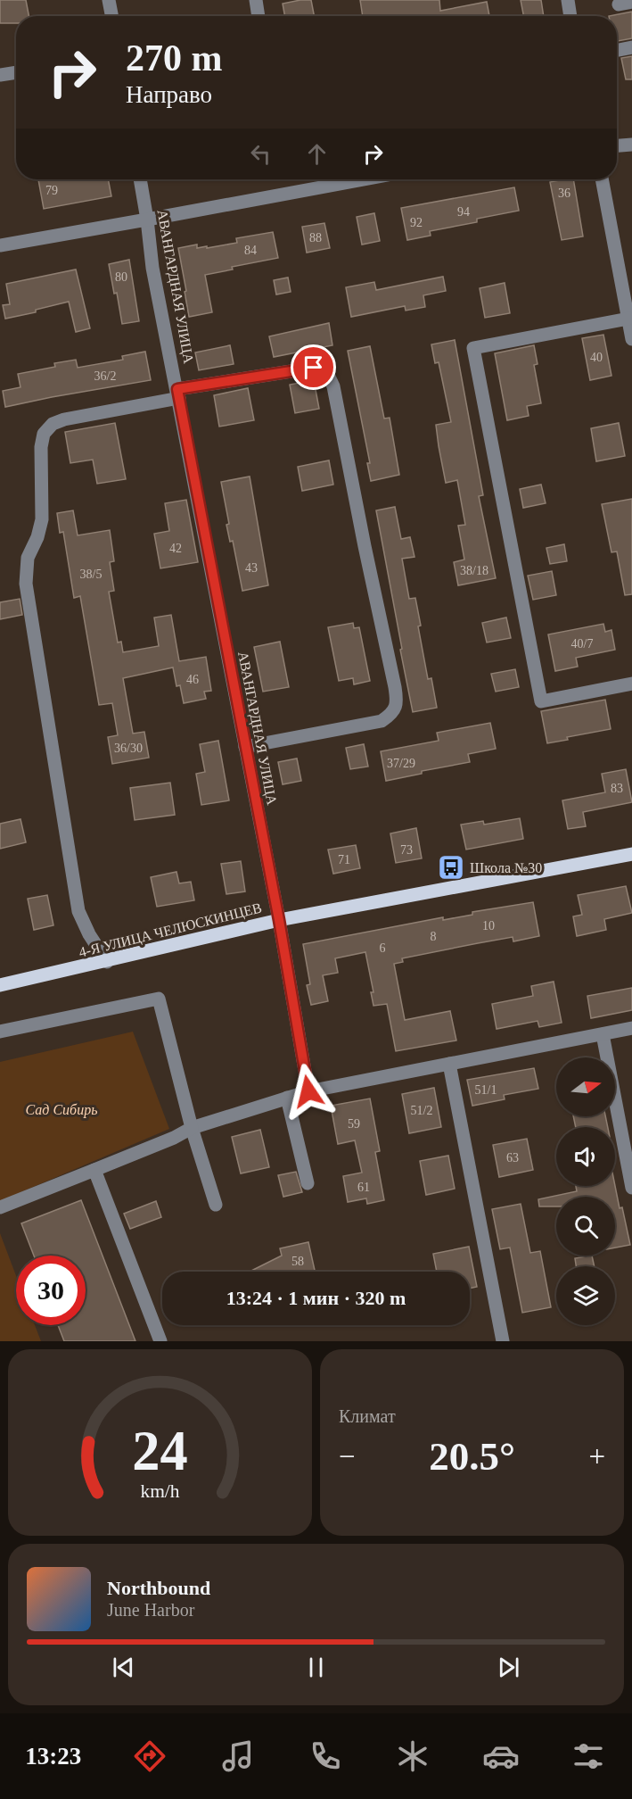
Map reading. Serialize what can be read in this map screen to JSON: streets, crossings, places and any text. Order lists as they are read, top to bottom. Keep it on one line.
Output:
{"streets":{"main road":["4-Я УЛИЦА ЧЕЛЮСКИНЦЕВ"],"street":["АВАНГАРДНАЯ УЛИЦА"]},"crossings":[["АВАНГАРДНАЯ УЛИЦА","4-Я УЛИЦА ЧЕЛЮСКИНЦЕВ"]],"parks":["Сад Сибирь"],"places":{"bus stop":["Школа №30"]},"house_numbers":["79","36","94","92","88","84","80","40","36/2","42","43","38/18","38/5","40/7","46","36/30","37/29","83","73","71","10","8","6","51/1","51/2","59","63","61","58"],"north":"right","page":{"turn":["270 m","Направо"],"limit":"30","trip":"13:24 · 1 мин · 320 m","tile":"Климат","heat":["−","20.5°","+"],"song":["Northbound","June Harbor"],"tabs":"13:23","gauge":["24","km/h"]}}
